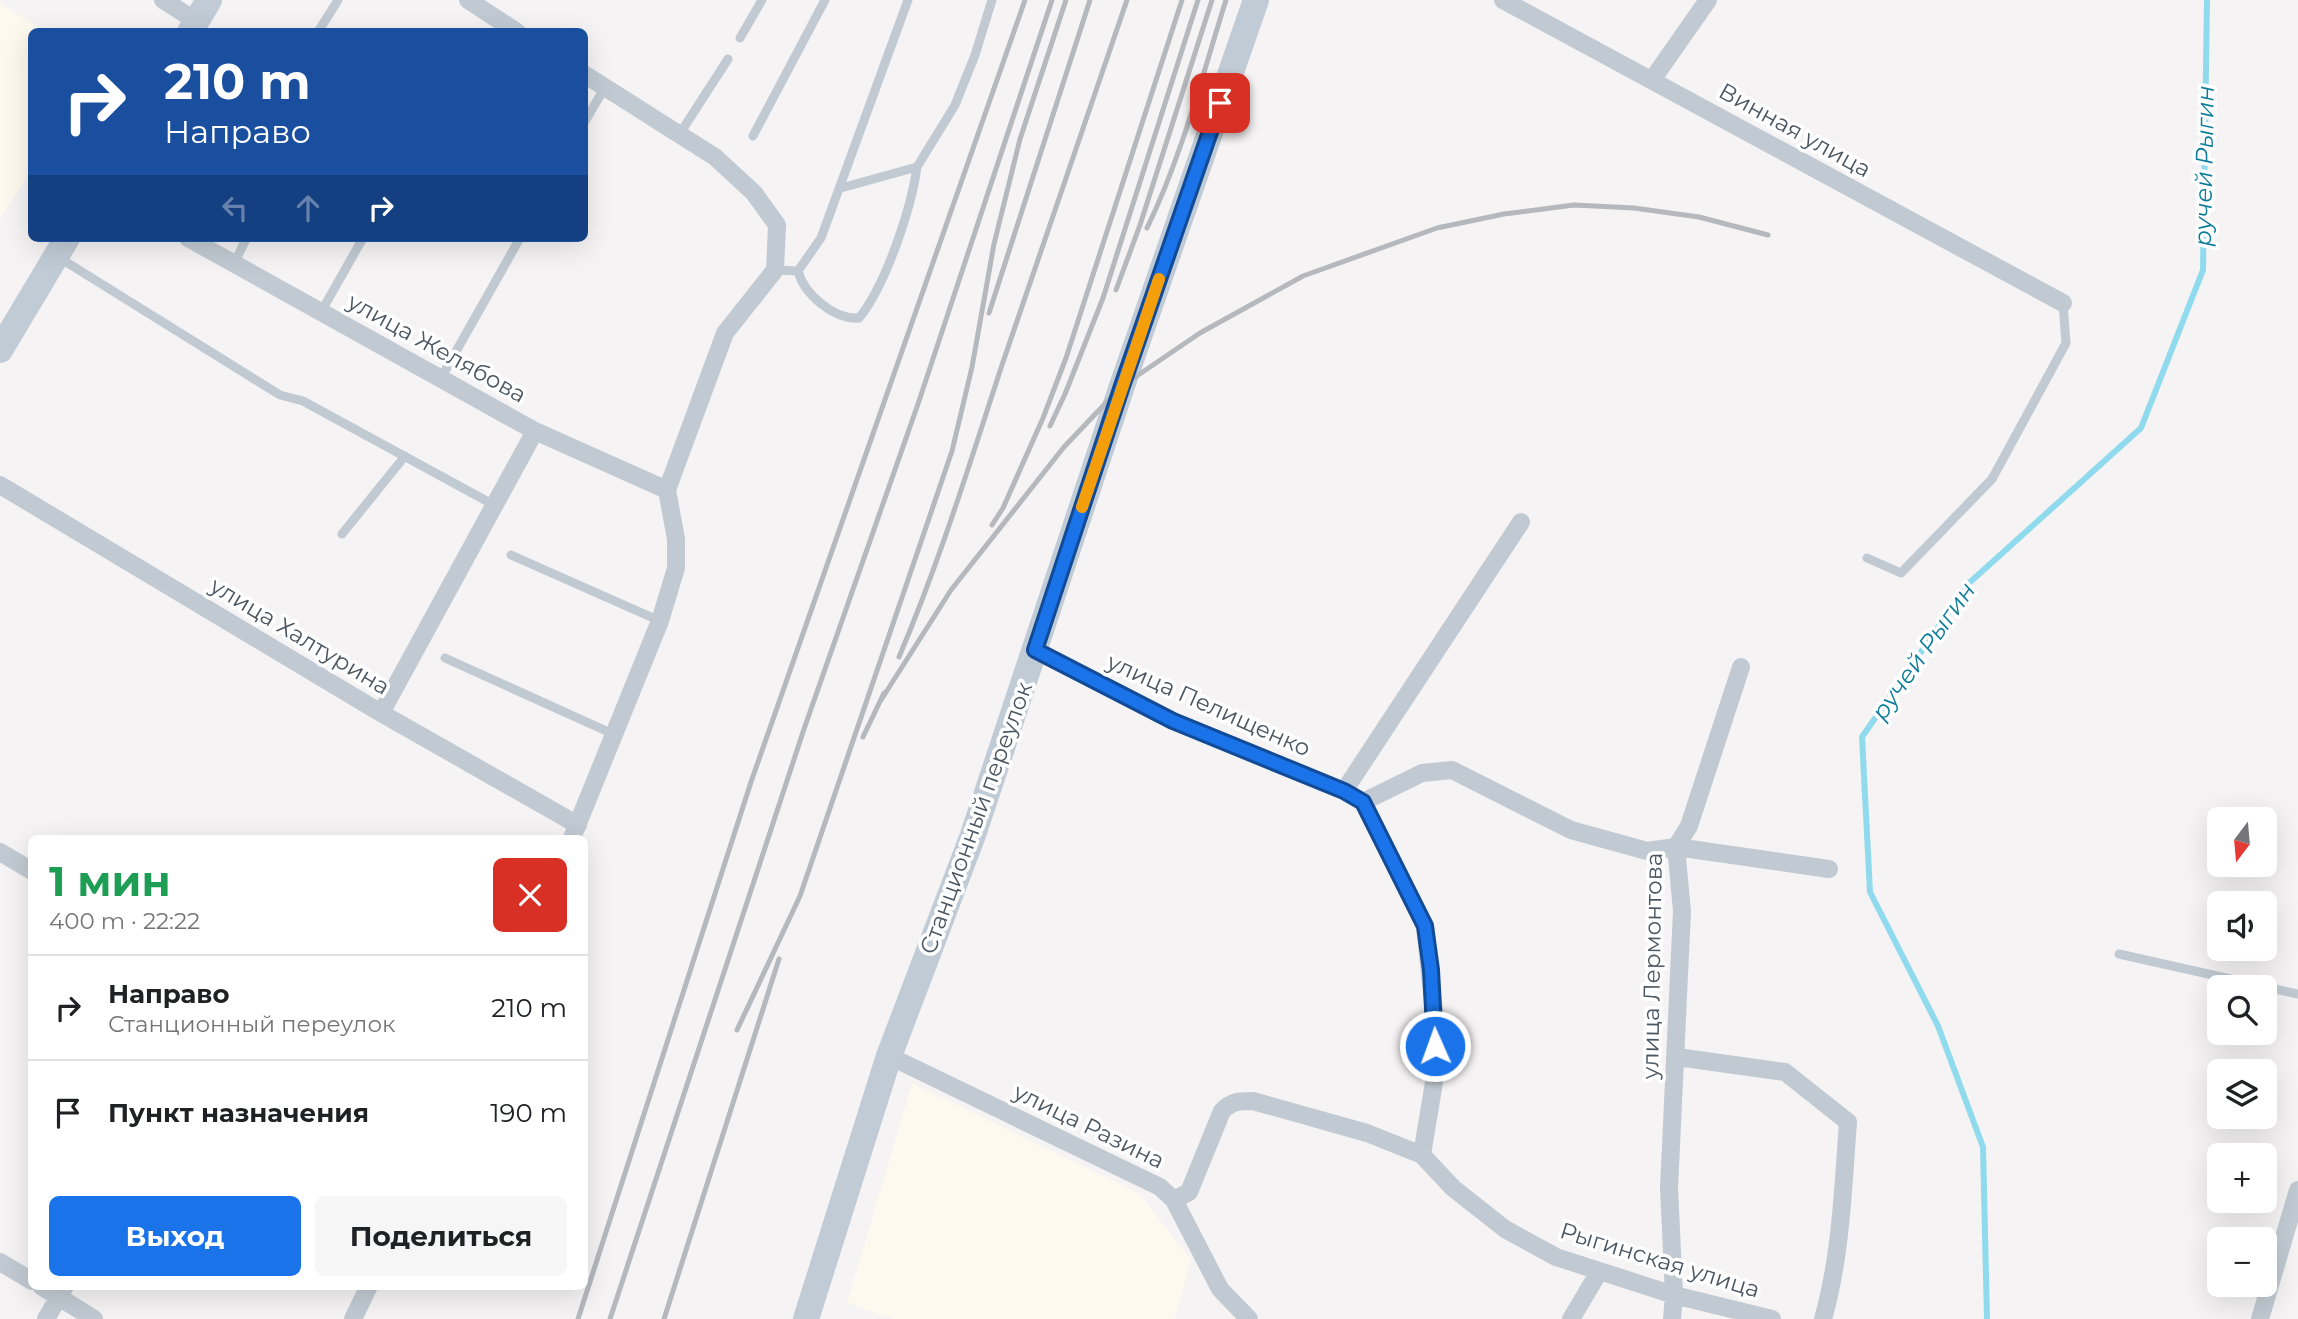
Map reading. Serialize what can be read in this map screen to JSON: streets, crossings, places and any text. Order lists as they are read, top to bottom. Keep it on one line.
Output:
{"streets":{"main road":["Станционный переулок"],"street":["Винная улица","улица Желябова","улица Халтурина","улица Пелищенко","улица Лермонтова","улица Разина","Рыгинская улица"]},"crossings":[["улица Пелищенко","Станционный переулок"],["Станционный переулок","улица Разина"],["улица Лермонтова","Рыгинская улица"],["улица Разина","Рыгинская улица"]],"water":["ручей Рыгин"],"north":"bottom","page":{"turn":["210 m","Направо"],"map_buttons":["+","−"],"heading":["1 мин","400 m · 22:22"],"list":[{"name":"Направо","note":"Станционный переулок","value":"210 m"},{"name":"Пункт назначения","value":"190 m"}],"buttons":["Выход","Поделиться"]}}
